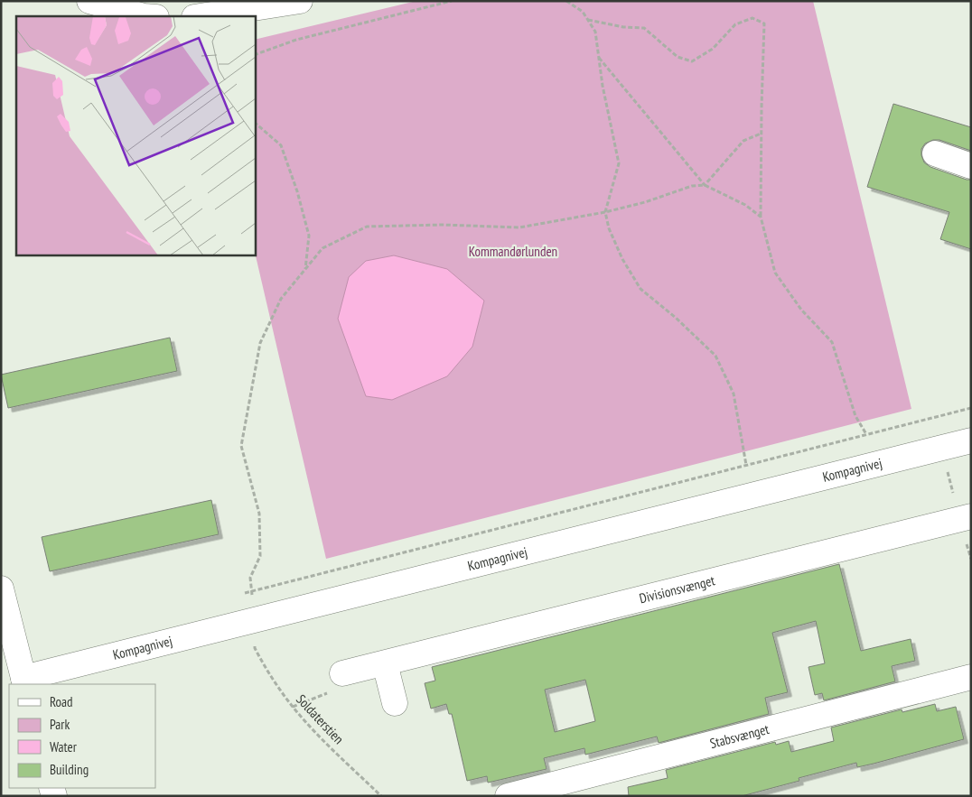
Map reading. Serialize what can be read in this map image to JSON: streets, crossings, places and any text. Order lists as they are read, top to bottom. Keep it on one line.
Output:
{"streets":{"street":["Kompagnivej","Divisionsvænget","Stabsvænget"],"path":["Soldaterstien"]},"parks":["Kommandørlunden"],"legend":["Road","Park","Water","Building"]}
